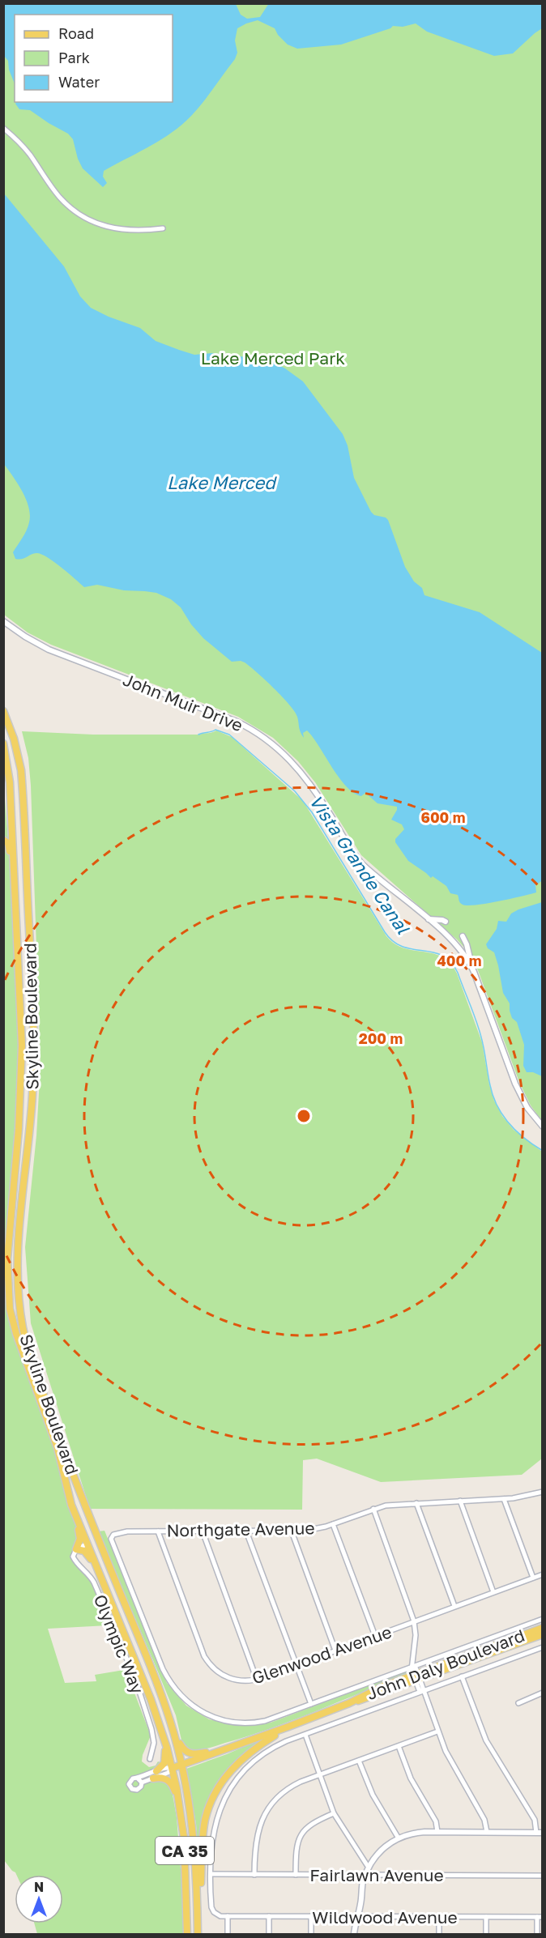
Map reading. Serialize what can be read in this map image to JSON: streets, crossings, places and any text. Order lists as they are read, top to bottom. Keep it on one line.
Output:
{"streets":{"main road":["Skyline Boulevard","John Daly Boulevard","CA 35"],"street":["John Muir Drive","Northgate Avenue","Olympic Way","Glenwood Avenue","Fairlawn Avenue","Wildwood Avenue"]},"crossings":[["Skyline Boulevard","John Daly Boulevard"],["Northgate Avenue","Glenwood Avenue"]],"water":["Lake Merced","Vista Grande Canal"],"parks":["Lake Merced Park"],"legend":["Road","Park","Water"],"north":"top","rings":["600 m","400 m","200 m"]}
